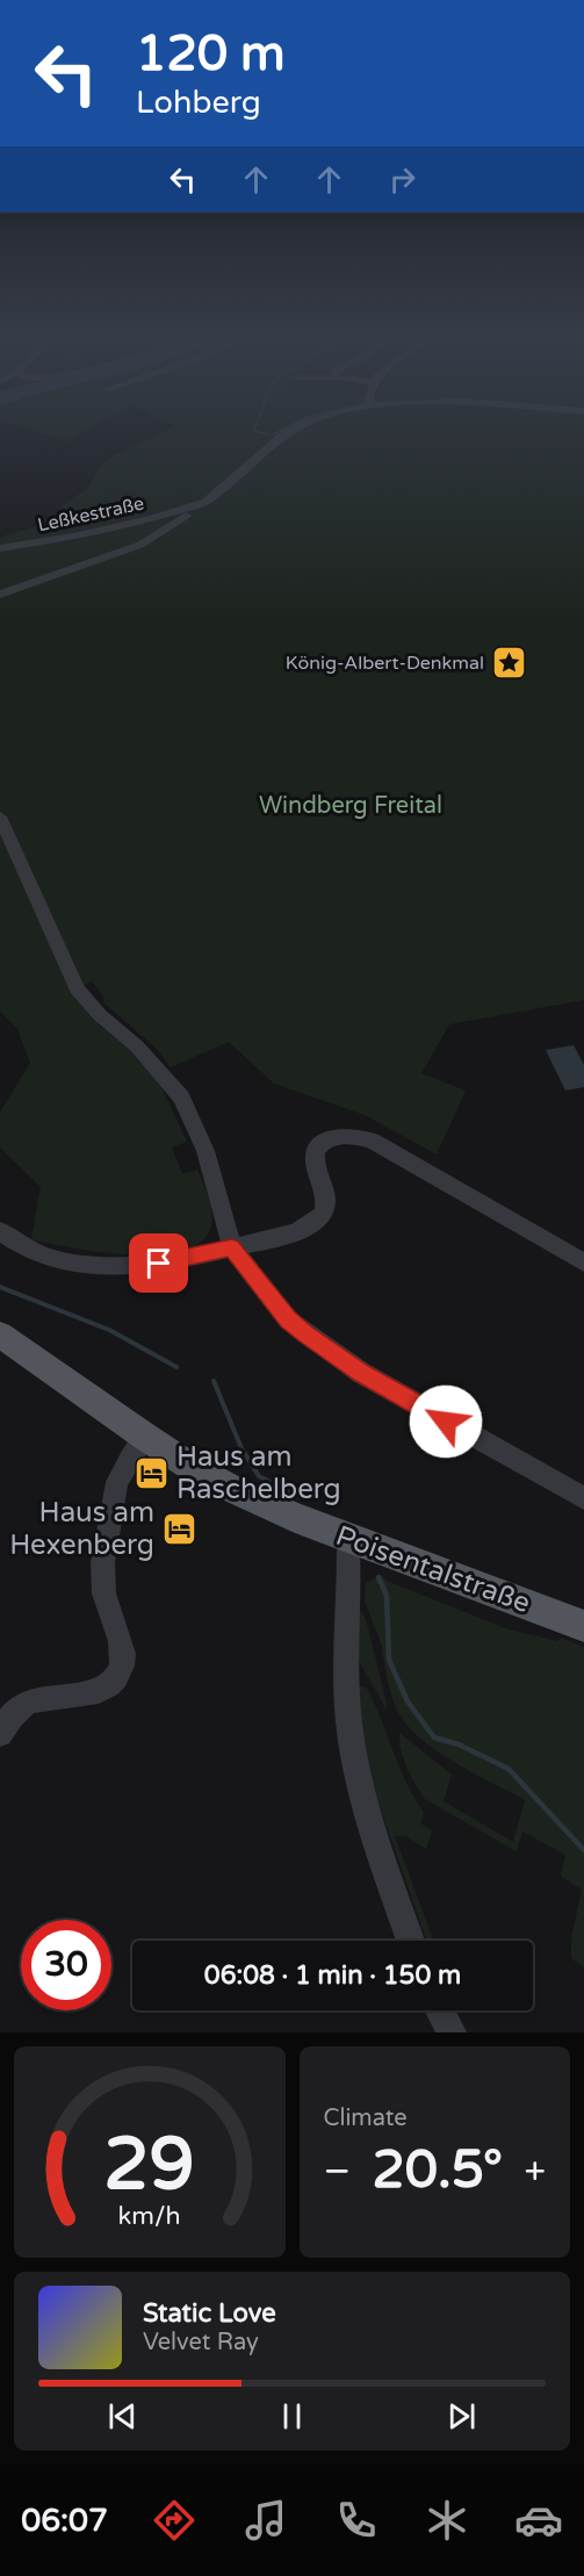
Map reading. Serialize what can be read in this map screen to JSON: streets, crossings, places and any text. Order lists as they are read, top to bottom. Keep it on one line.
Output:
{"streets":{"main road":["Poisentalstraße"],"street":["Leßkestraße"]},"parks":["Windberg Freital"],"places":{"place":["König-Albert-Denkmal"],"hotel":["Haus am Raschelberg","Haus am Hexenberg"]},"page":{"turn":["120 m","Lohberg"],"limit":"30","trip":"06:08 · 1 min · 150 m","tile":"Climate","heat":["−","20.5°","+"],"song":["Static Love","Velvet Ray"],"tabs":"06:07","gauge":["29","km/h"]}}
